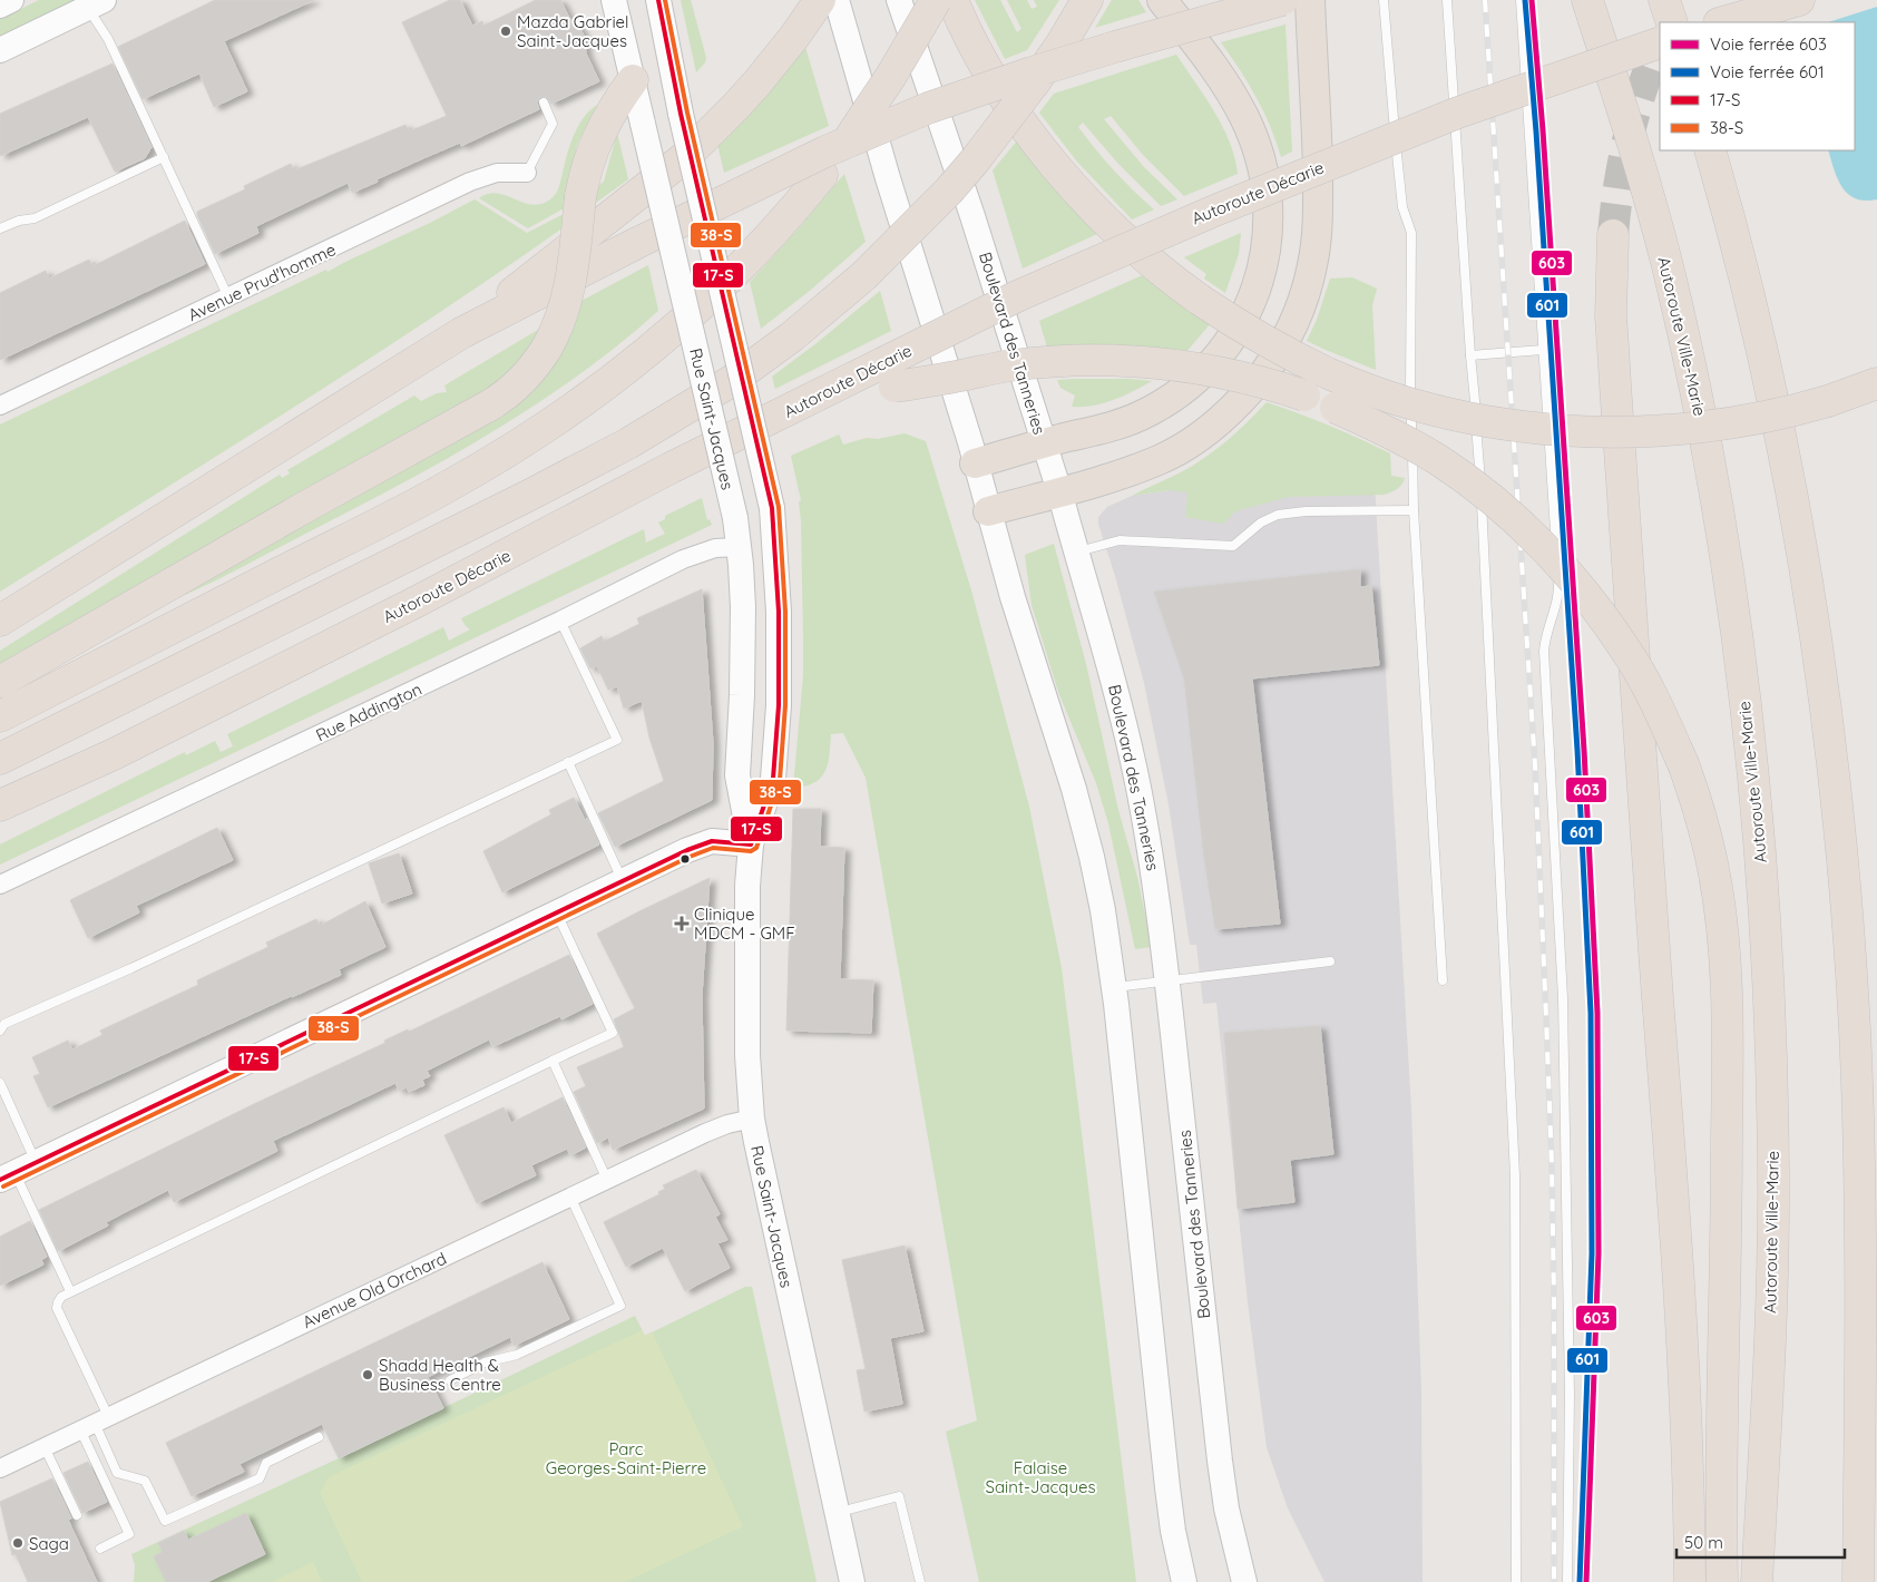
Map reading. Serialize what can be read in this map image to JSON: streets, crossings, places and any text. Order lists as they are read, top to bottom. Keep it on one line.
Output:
{"streets":{"highway":["Autoroute Décarie","Autoroute Ville-Marie"],"main road":["Boulevard des Tanneries","Rue Saint-Jacques"],"street":["Avenue Prud'homme","Rue Addington","Avenue Old Orchard"]},"crossings":[["Rue Saint-Jacques","Rue Addington"],["Rue Saint-Jacques","Avenue Old Orchard"]],"parks":["Parc Georges-Saint-Pierre","Falaise Saint-Jacques"],"places":{"other":["Mazda Gabriel Saint-Jacques","Shadd Health & Business Centre","Saga"],"health":["Clinique MDCM - GMF"]},"lines":["rail line 603","rail line 601","transit line 17-S","transit line 38-S"],"legend":["Voie ferrée 603","Voie ferrée 601","17-S","38-S"],"scale_bar":"50 m"}
